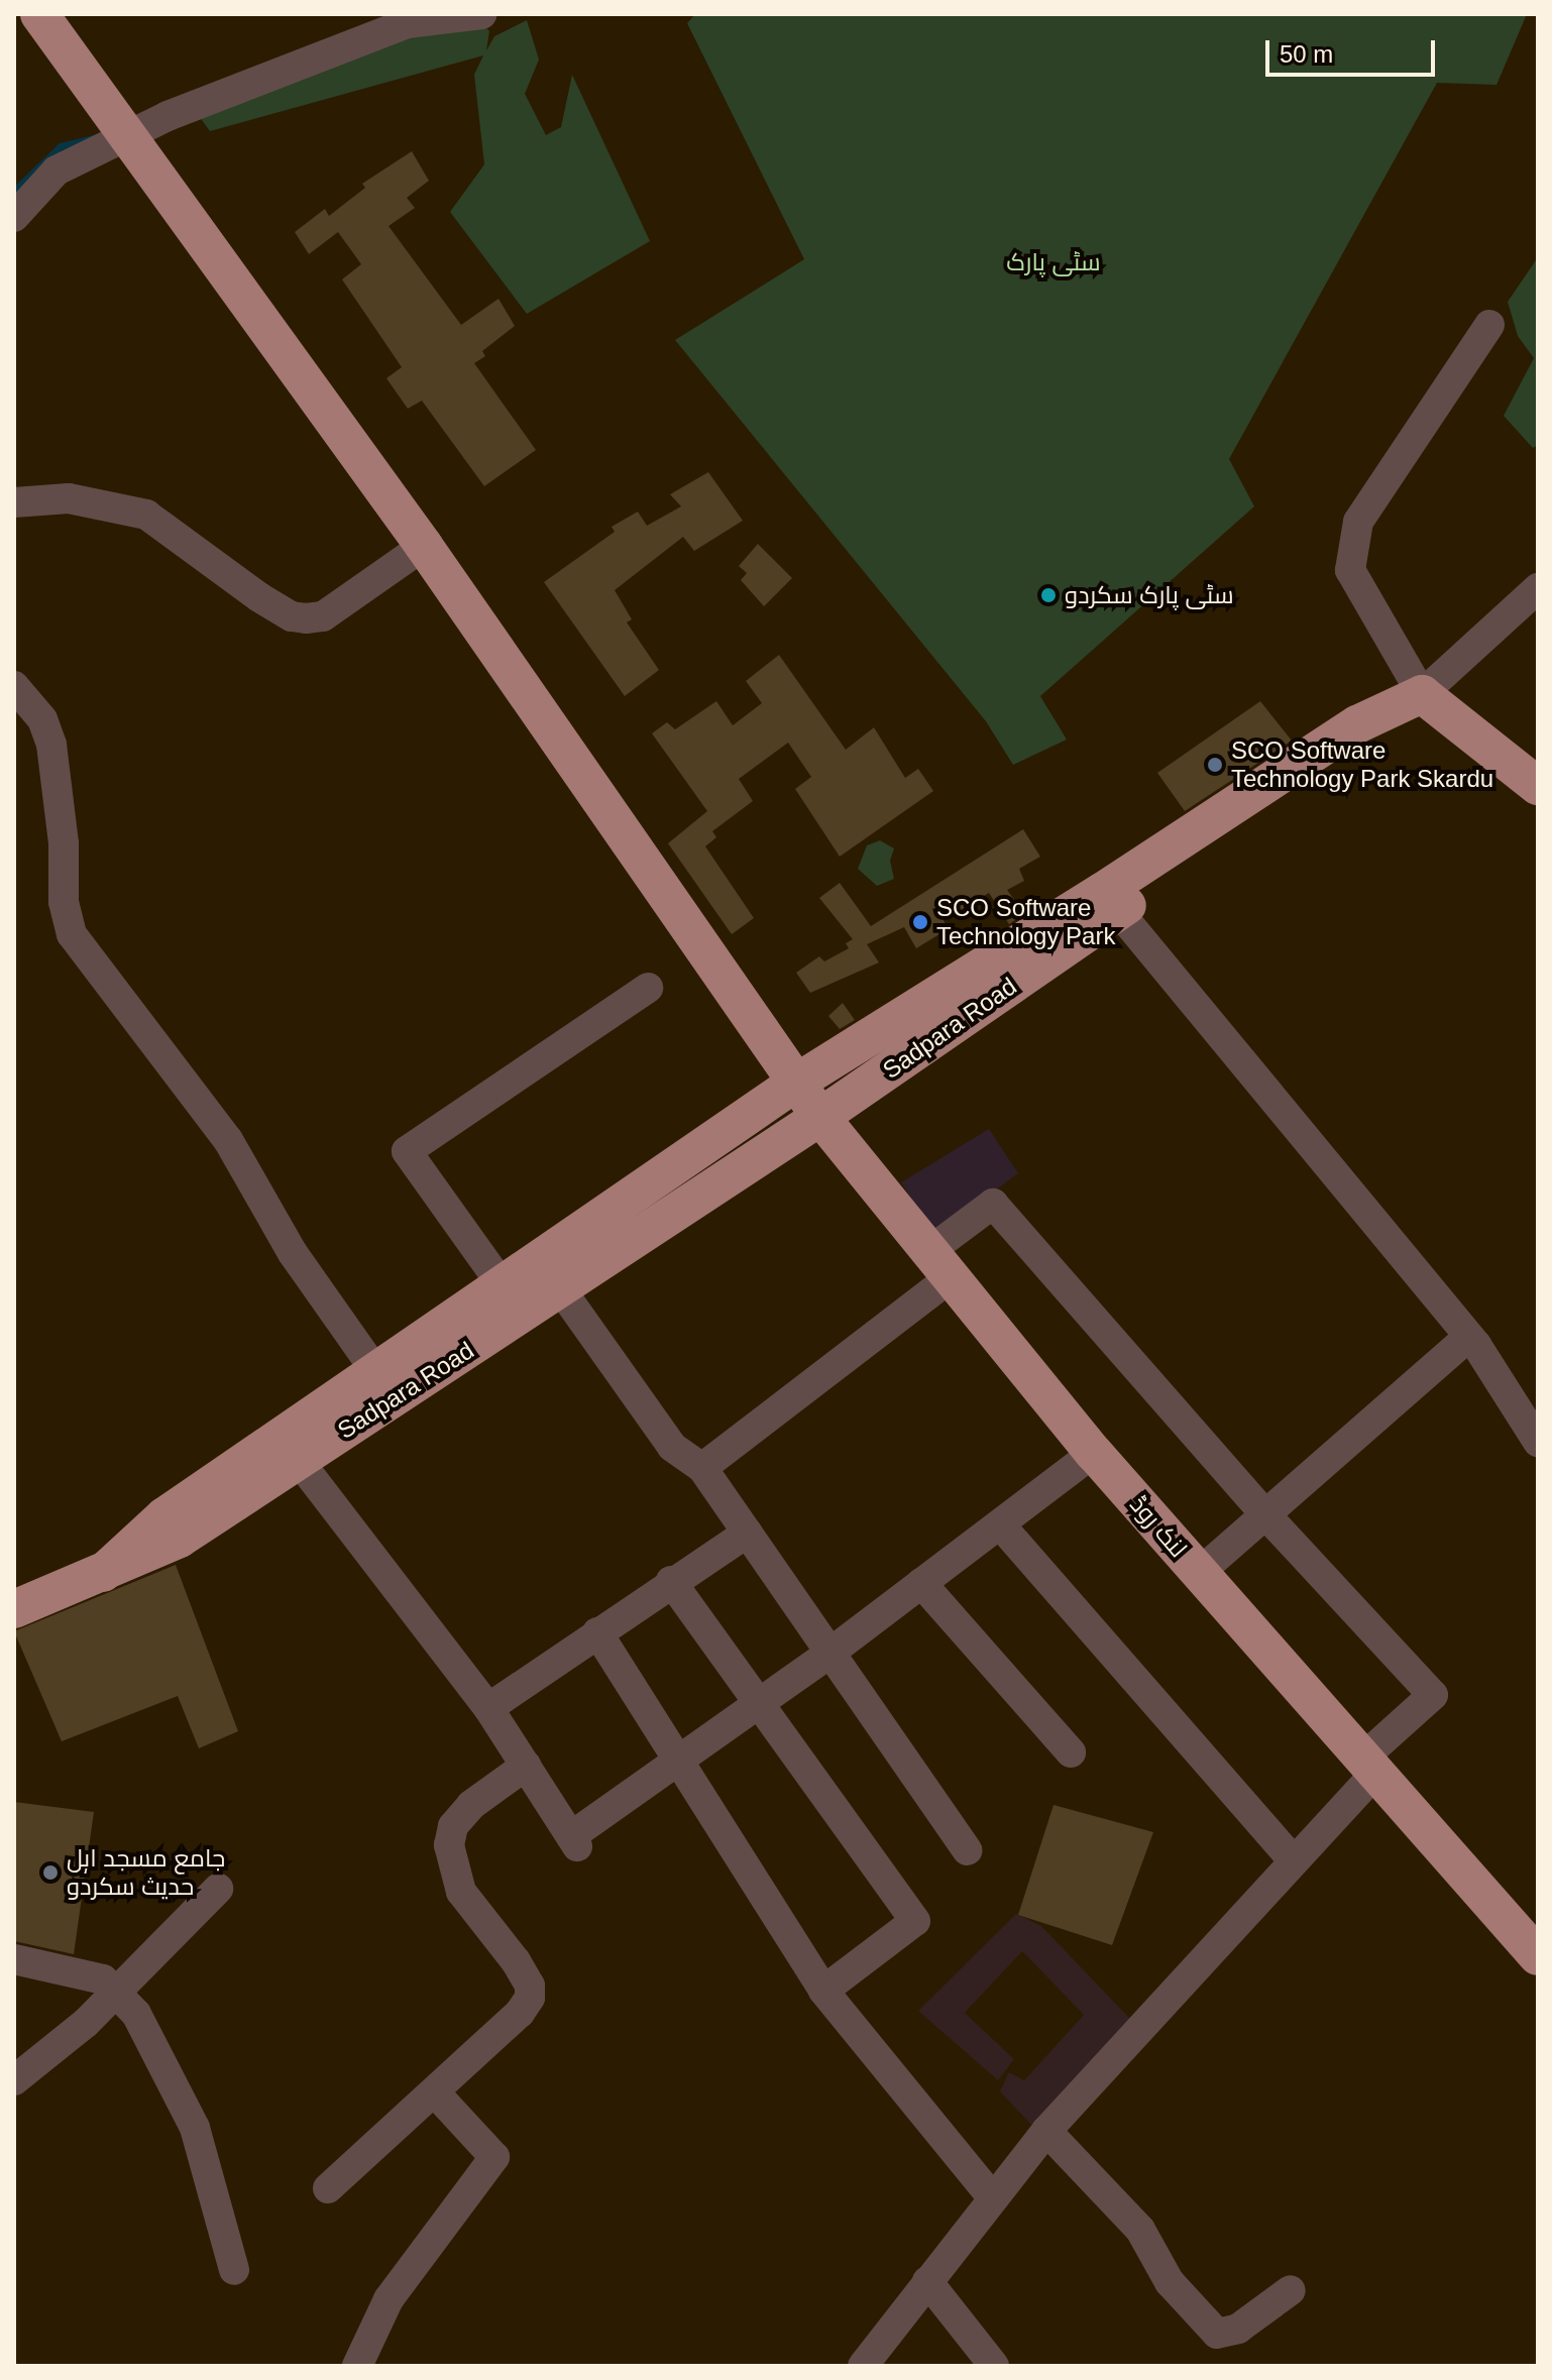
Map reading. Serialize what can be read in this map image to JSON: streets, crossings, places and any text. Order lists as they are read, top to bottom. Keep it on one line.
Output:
{"streets":{"main road":["Sadpara Road","لنک روڈ"]},"crossings":[["Sadpara Road","لنک روڈ"]],"parks":["سٹی پارک"],"places":["سٹی پارک سکردو","SCO Software Technology Park Skardu","SCO Software Technology Park","جامع مسجد اہل حدیث سکردو"],"scale_bar":"50 m"}
